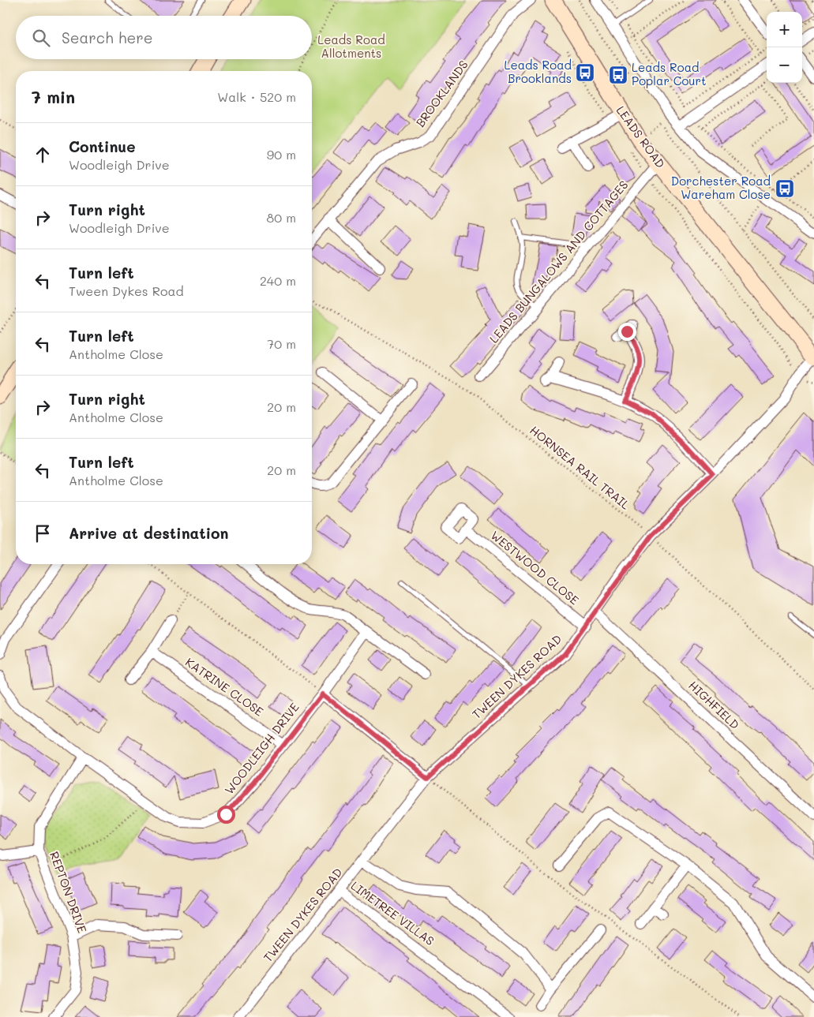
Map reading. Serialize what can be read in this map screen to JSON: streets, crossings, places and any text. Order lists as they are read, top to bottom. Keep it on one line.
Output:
{"streets":{"main road":["LEADS ROAD"],"street":["BROOKLANDS","LEADS BUNGALOWS AND COTTAGES","WESTWOOD CLOSE","TWEEN DYKES ROAD","KATRINE CLOSE","HIGHFIELD","WOODLEIGH DRIVE","REPTON DRIVE","LIMETREE VILLAS"],"path":["HORNSEA RAIL TRAIL"]},"crossings":[["LEADS ROAD","LEADS BUNGALOWS AND COTTAGES"],["LEADS ROAD","TWEEN DYKES ROAD"],["HORNSEA RAIL TRAIL","TWEEN DYKES ROAD"],["WESTWOOD CLOSE","TWEEN DYKES ROAD"],["TWEEN DYKES ROAD","HIGHFIELD"],["TWEEN DYKES ROAD","LIMETREE VILLAS"],["KATRINE CLOSE","WOODLEIGH DRIVE"],["WOODLEIGH DRIVE","REPTON DRIVE"]],"parks":["Leads Road Allotments"],"places":{"bus stop":["Leads Road Brooklands","Leads Road Poplar Court","Dorchester Road Wareham Close"]},"page":{"map_buttons":["+","−"],"search":"Search here","heading":["7 min","Walk · 520 m"],"list":[["Continue","Woodleigh Drive","90 m"],["Turn right","Woodleigh Drive","80 m"],["Turn left","Tween Dykes Road","240 m"],["Turn left","Antholme Close","70 m"],["Turn right","Antholme Close","20 m"],["Turn left","Antholme Close","20 m"],"Arrive at destination"]}}
